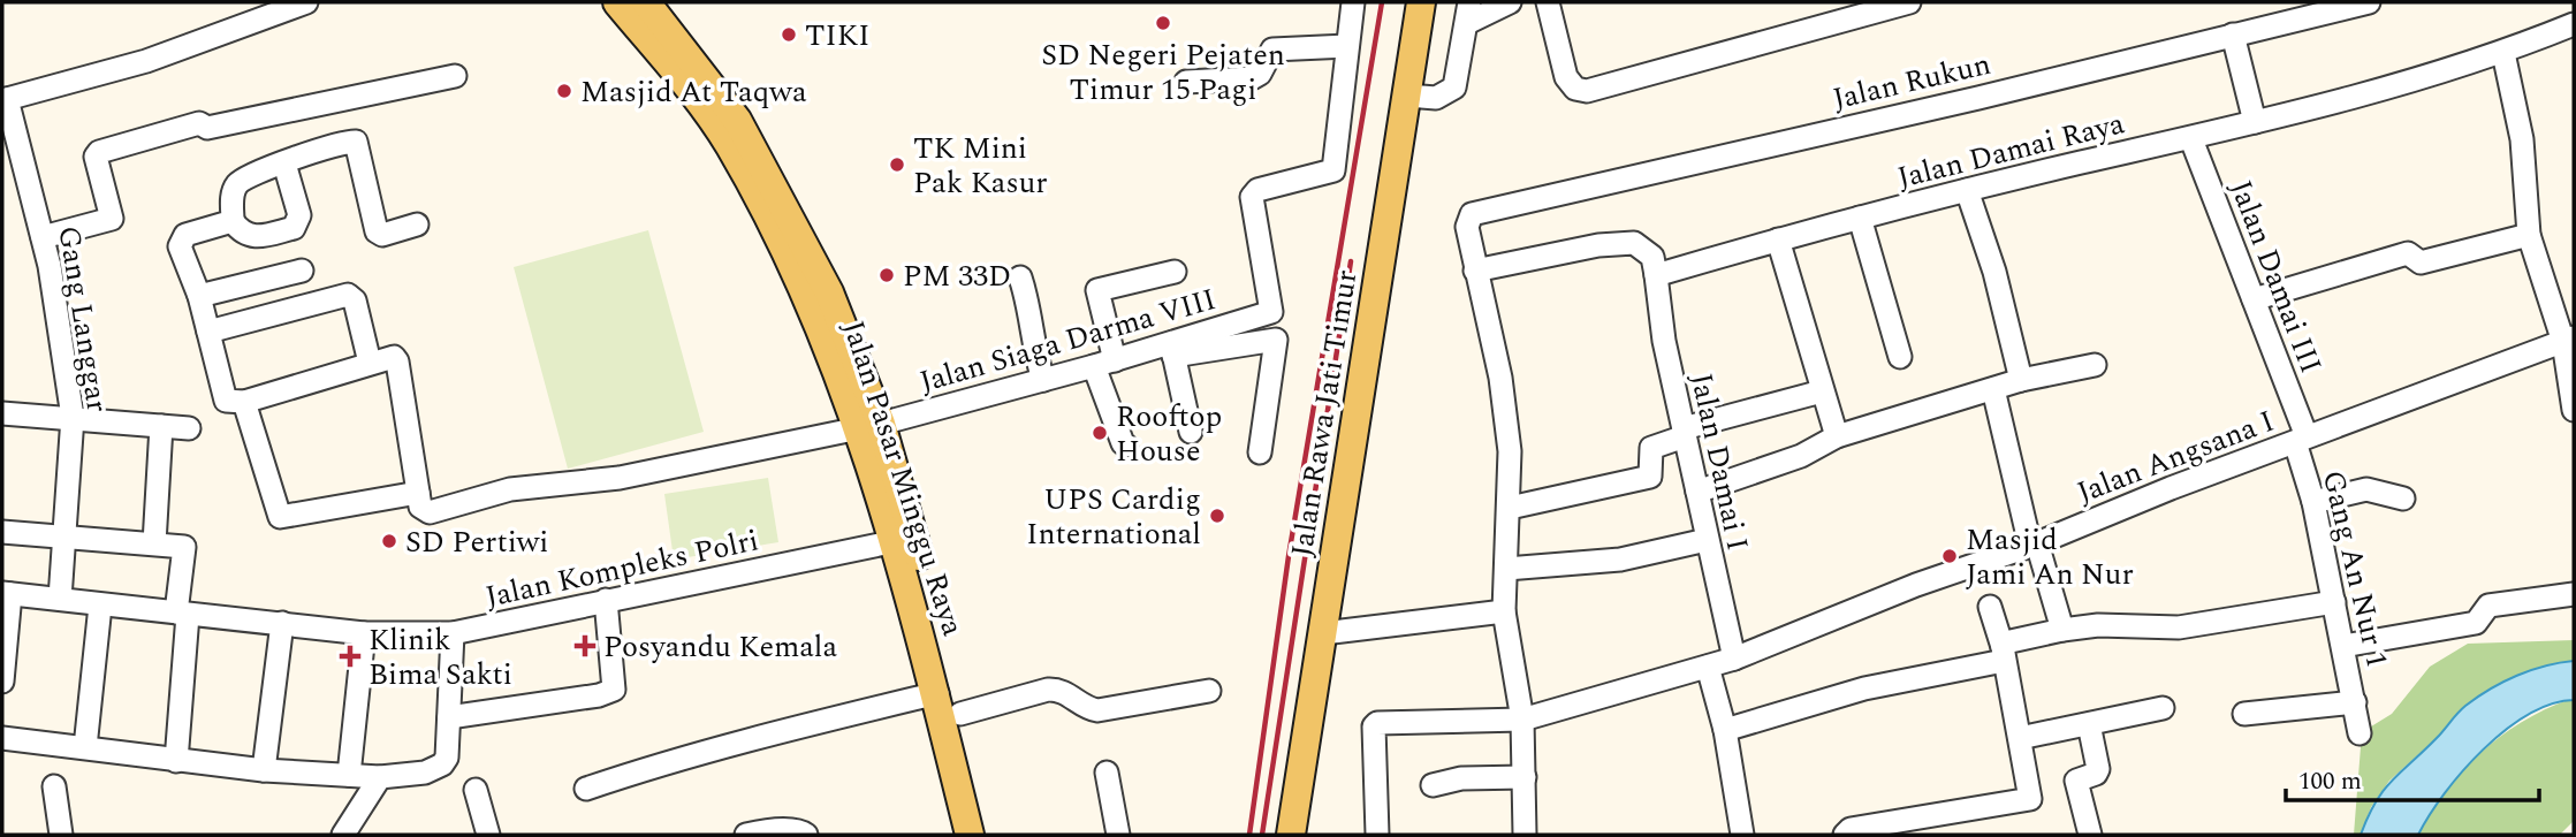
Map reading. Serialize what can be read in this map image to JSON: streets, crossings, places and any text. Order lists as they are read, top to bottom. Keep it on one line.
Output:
{"streets":{"main road":["Jalan Rawa Jati Timur","Jalan Pasar Minggu Raya"],"street":["Jalan Rukun","Jalan Damai Raya","Jalan Damai III","Gang Langgar","Jalan Siaga Darma VIII","Jalan Angsana I","Jalan Damai I","Jalan Kompleks Polri","Gang An Nur 1"]},"crossings":[["Jalan Damai Raya","Jalan Damai III"],["Jalan Damai Raya","Jalan Damai I"],["Jalan Damai III","Jalan Angsana I"],["Jalan Damai III","Gang An Nur 1"],["Gang Langgar","Jalan Kompleks Polri"],["Jalan Siaga Darma VIII","Jalan Pasar Minggu Raya"],["Jalan Angsana I","Jalan Damai I"],["Jalan Angsana I","Gang An Nur 1"],["Jalan Pasar Minggu Raya","Jalan Kompleks Polri"]],"places":{"other":["SD Negeri Pejaten Timur 15 Pagi","TIKI","Masjid At Taqwa","TK Mini Pak Kasur","PM 33D","Rooftop House","UPS Cardig International","SD Pertiwi","Masjid Jami An Nur"],"health":["Posyandu Kemala","Klinik Bima Sakti"]},"scale_bar":"100 m"}
